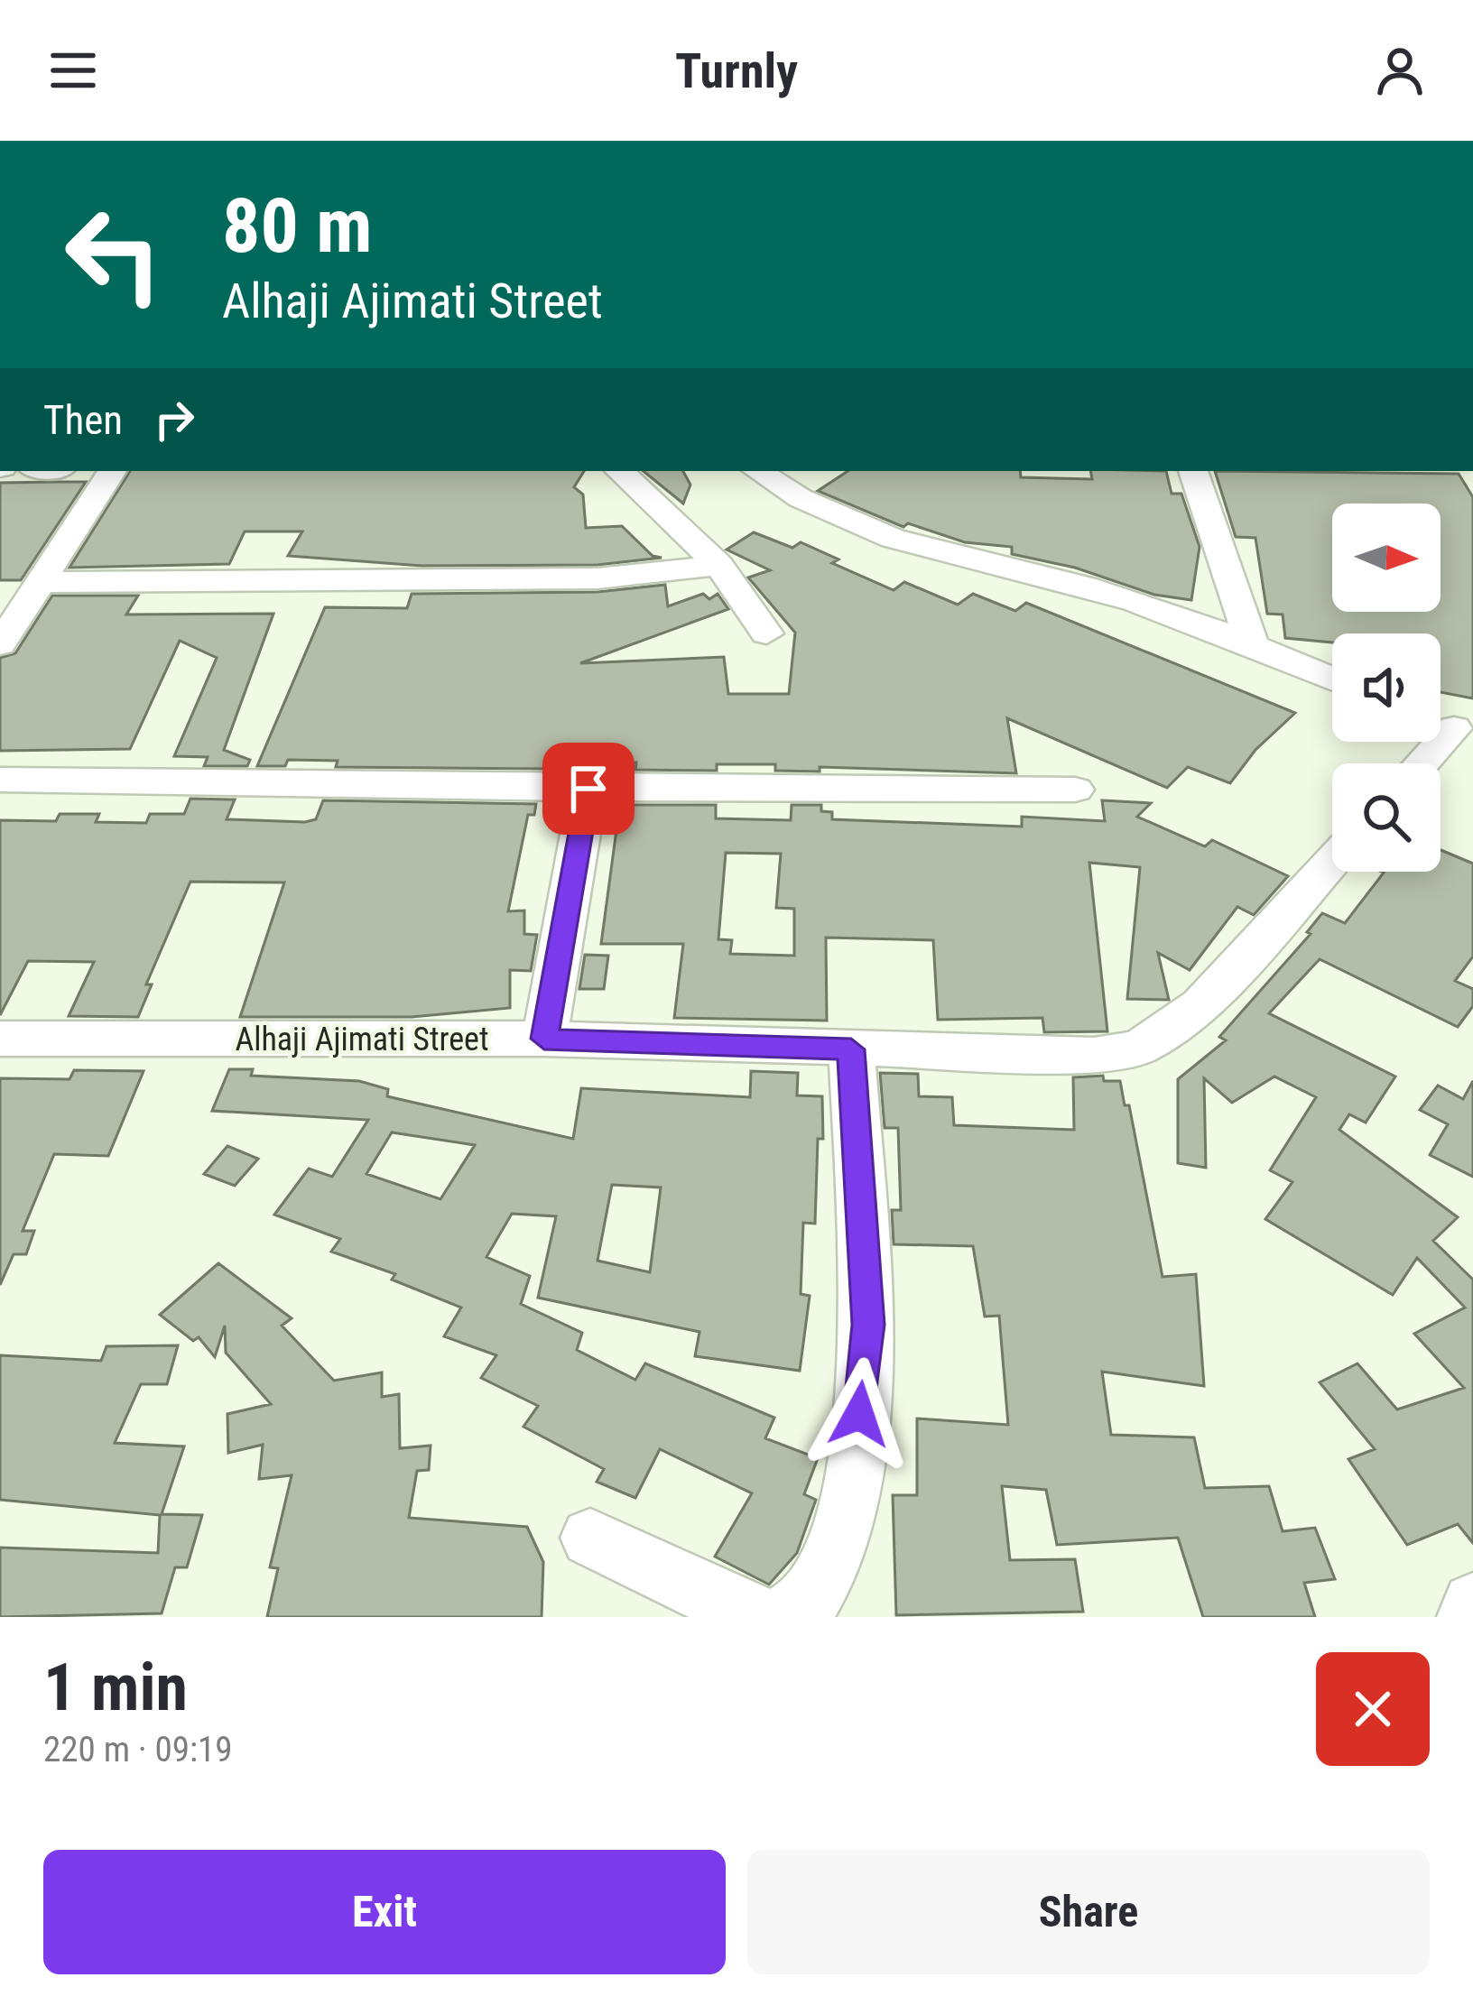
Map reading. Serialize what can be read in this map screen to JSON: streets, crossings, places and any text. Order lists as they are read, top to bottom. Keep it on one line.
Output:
{"streets":{"street":["Alhaji Ajimati Street"]},"north":"right","page":{"header":"Turnly","turn":["80 m","Alhaji Ajimati Street"],"then":"Then","heading":["1 min","220 m · 09:19"],"buttons":["Exit","Share"]}}
